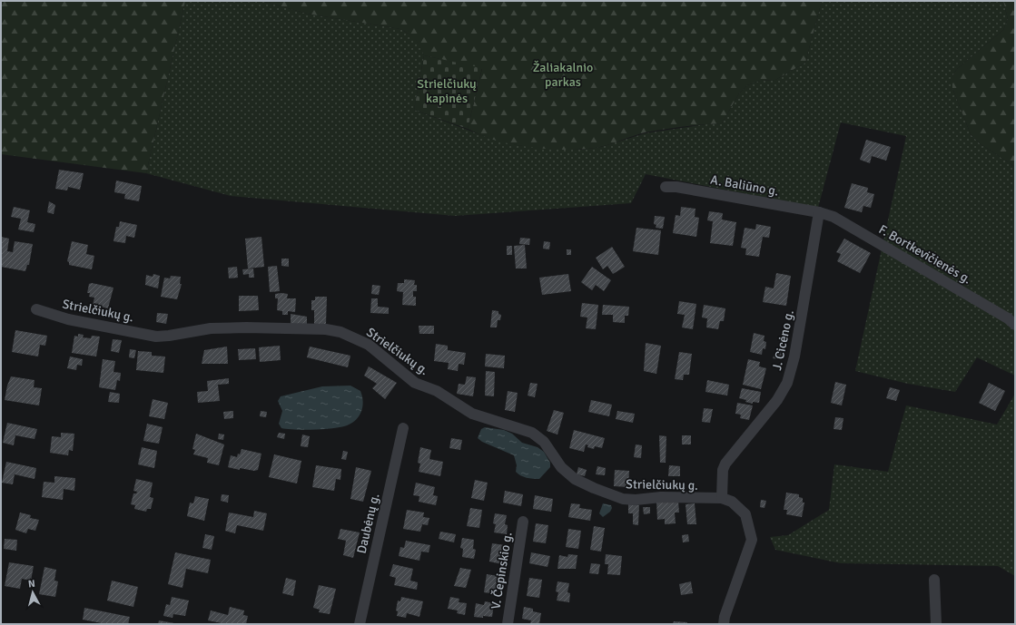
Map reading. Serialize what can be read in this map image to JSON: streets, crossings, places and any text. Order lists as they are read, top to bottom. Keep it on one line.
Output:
{"streets":{"street":["A. Baliūno g.","F. Bortkevičienės g.","Strielčiukų g.","J. Cicėno g.","Daubėnų g.","V. Čepinskio g."]},"crossings":[["A. Baliūno g.","F. Bortkevičienės g."],["A. Baliūno g.","J. Cicėno g."],["F. Bortkevičienės g.","J. Cicėno g."],["Strielčiukų g.","J. Cicėno g."]],"parks":["Žaliakalnio parkas","Strielčiukų kapinės"],"north":"top"}
